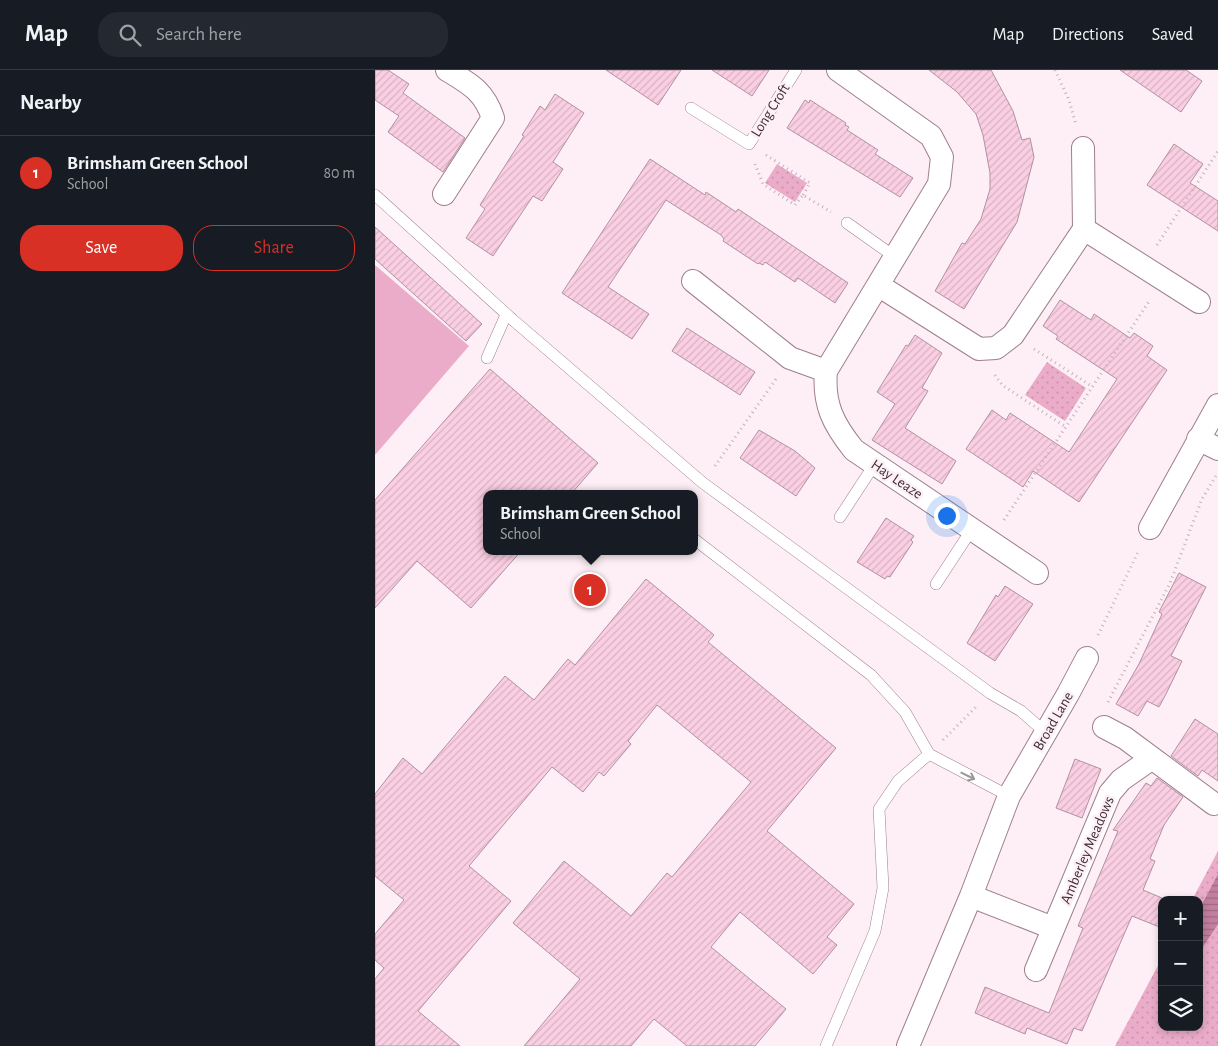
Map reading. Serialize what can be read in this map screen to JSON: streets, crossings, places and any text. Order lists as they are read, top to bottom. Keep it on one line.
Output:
{"streets":{"street":["Hay Leaze","Broad Lane","Amberley Meadows"],"lane":["Long Croft"]},"page":{"header":"Map","search":"Search here","nav":["Map","Directions","Saved"],"heading":"Nearby","list":[{"mark":"1","name":"Brimsham Green School","note":"School","value":"80 m"}],"buttons":["Save","Share"],"popup":["Brimsham Green School","School"],"pins":"1","map_buttons":["+","−"]}}
